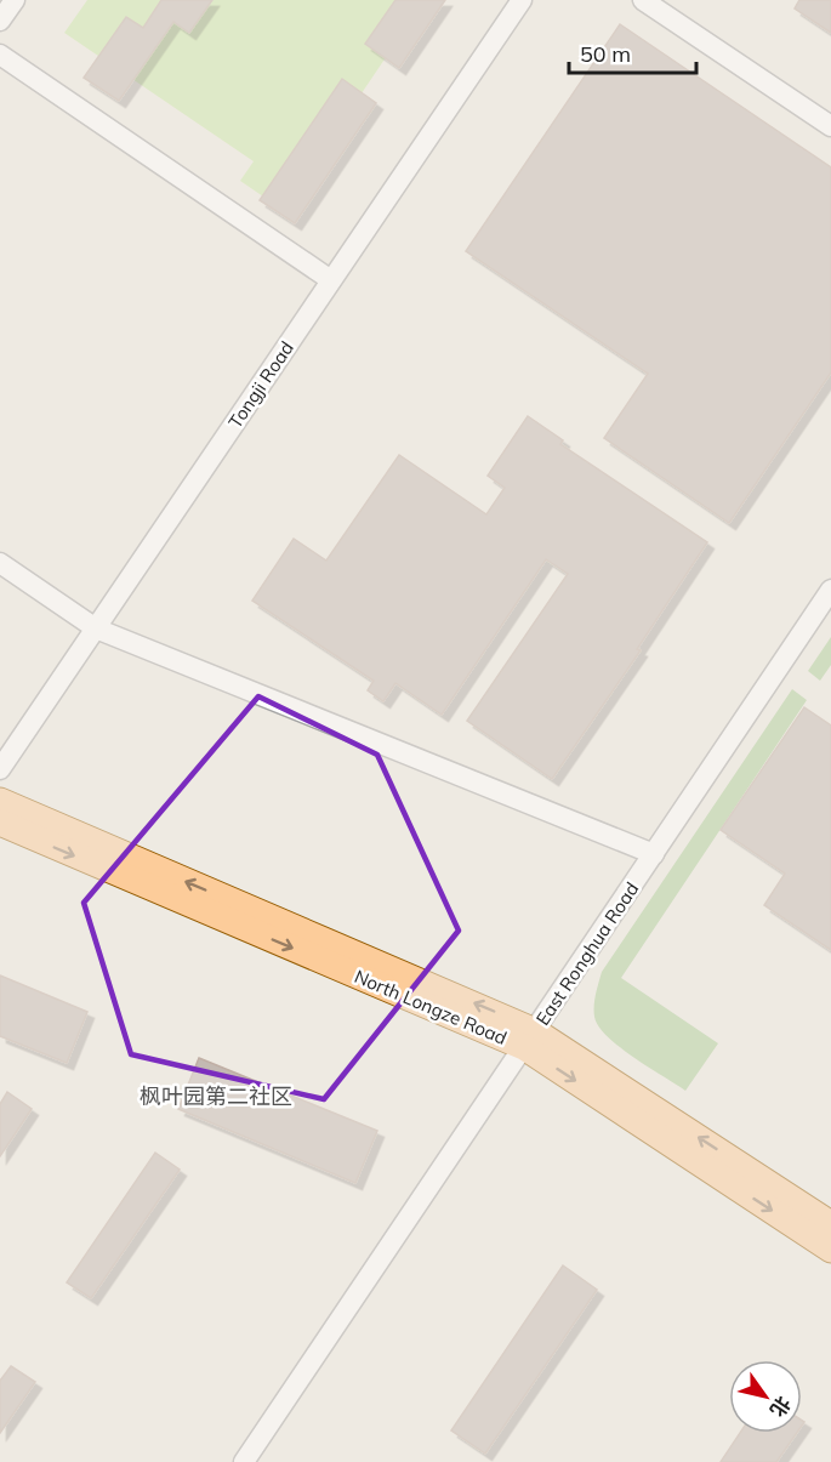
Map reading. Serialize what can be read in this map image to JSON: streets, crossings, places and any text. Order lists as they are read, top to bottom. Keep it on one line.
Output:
{"streets":{"main road":["North Longze Road"],"street":["Tongji Road","East Ronghua Road"]},"crossings":[["East Ronghua Road","North Longze Road"]],"districts":["枫叶园第二社区"],"scale_bar":"50 m","north":"bottom right"}
